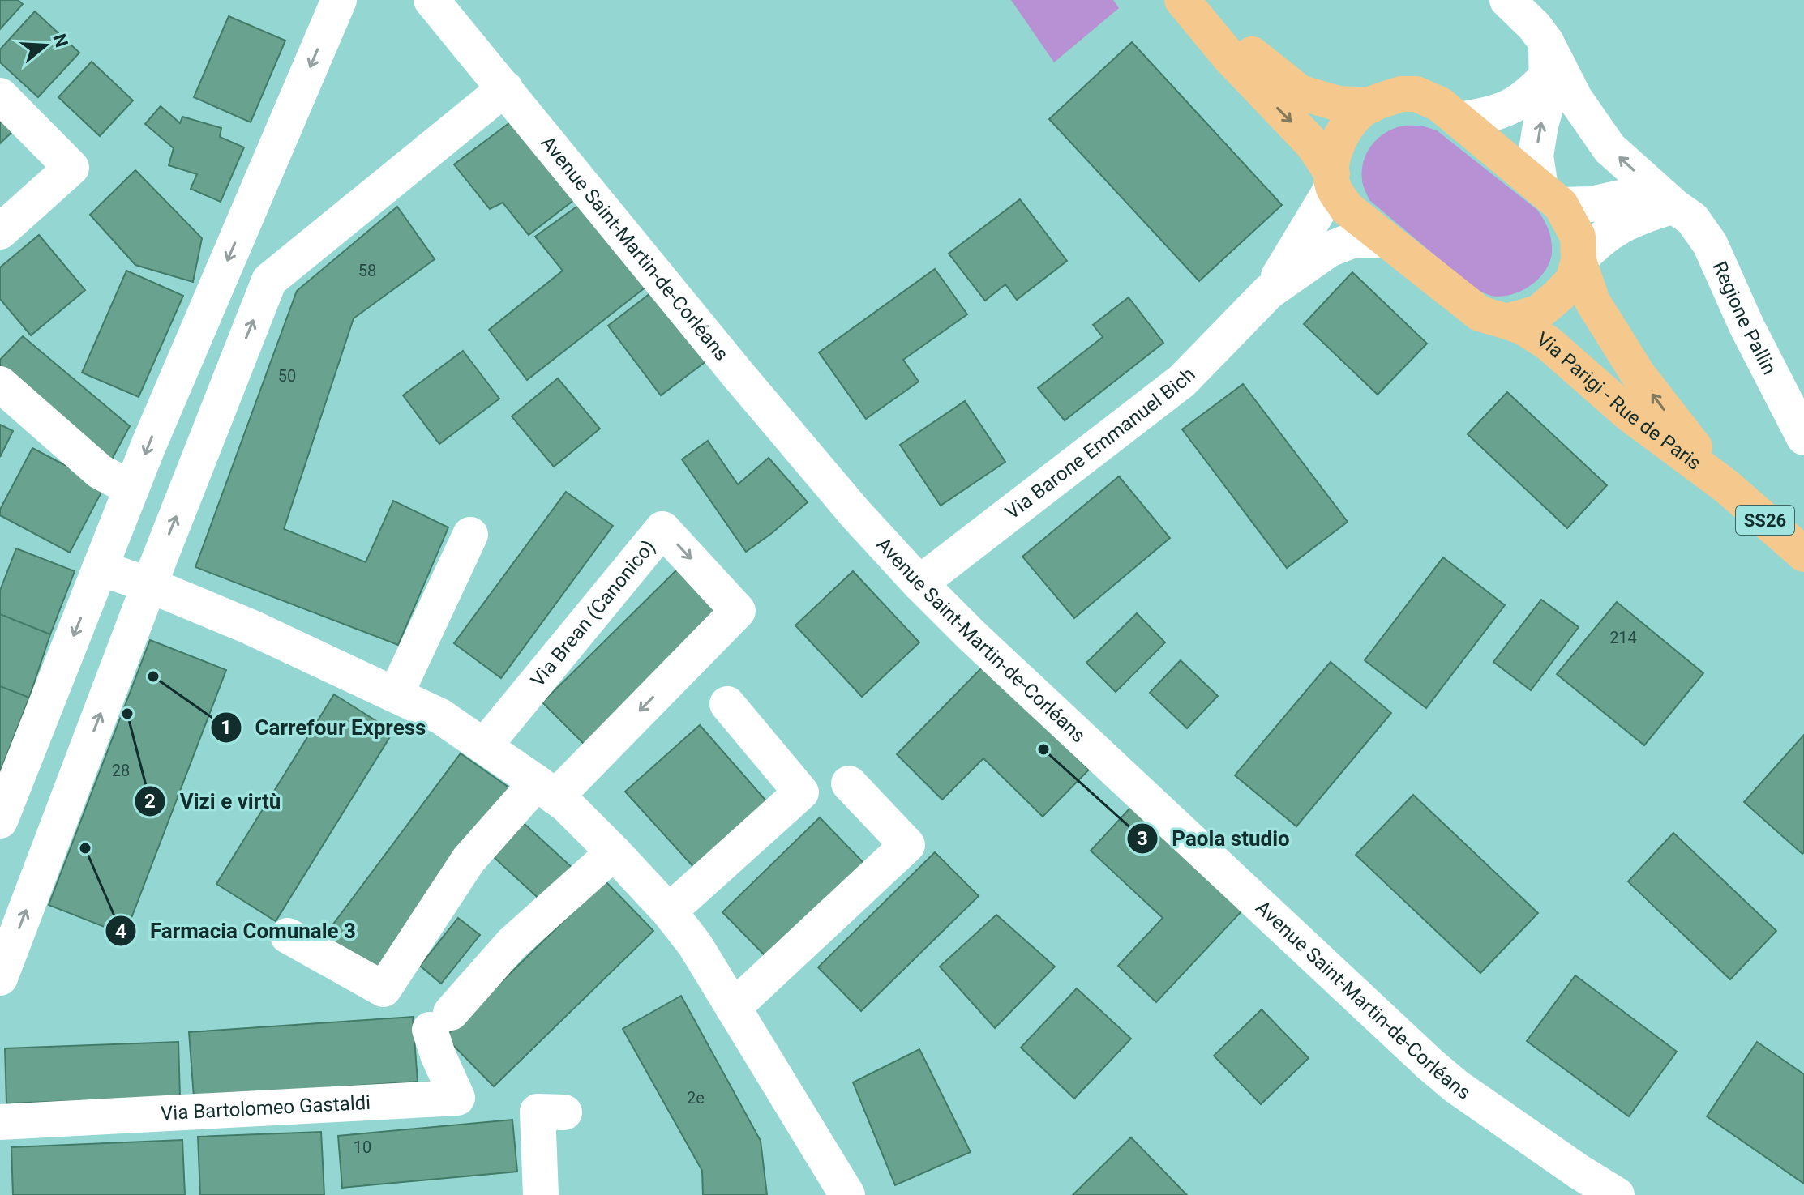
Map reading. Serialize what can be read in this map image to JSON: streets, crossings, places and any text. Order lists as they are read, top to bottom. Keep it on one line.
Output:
{"streets":{"main road":["Via Parigi - Rue de Paris","SS26"],"street":["Avenue Saint-Martin-de-Corléans","Regione Pallin","Via Barone Emmanuel Bich","Via Brean (Canonico)","Via Bartolomeo Gastaldi"]},"crossings":[["Avenue Saint-Martin-de-Corléans","Via Barone Emmanuel Bich"],["Regione Pallin","Via Parigi - Rue de Paris"],["Via Parigi - Rue de Paris","Via Barone Emmanuel Bich"]],"places":["Carrefour Express","Vizi e virtù","Paola studio","Farmacia Comunale 3"],"house_numbers":["58","50","214","28","2e","10"],"north":"right"}
